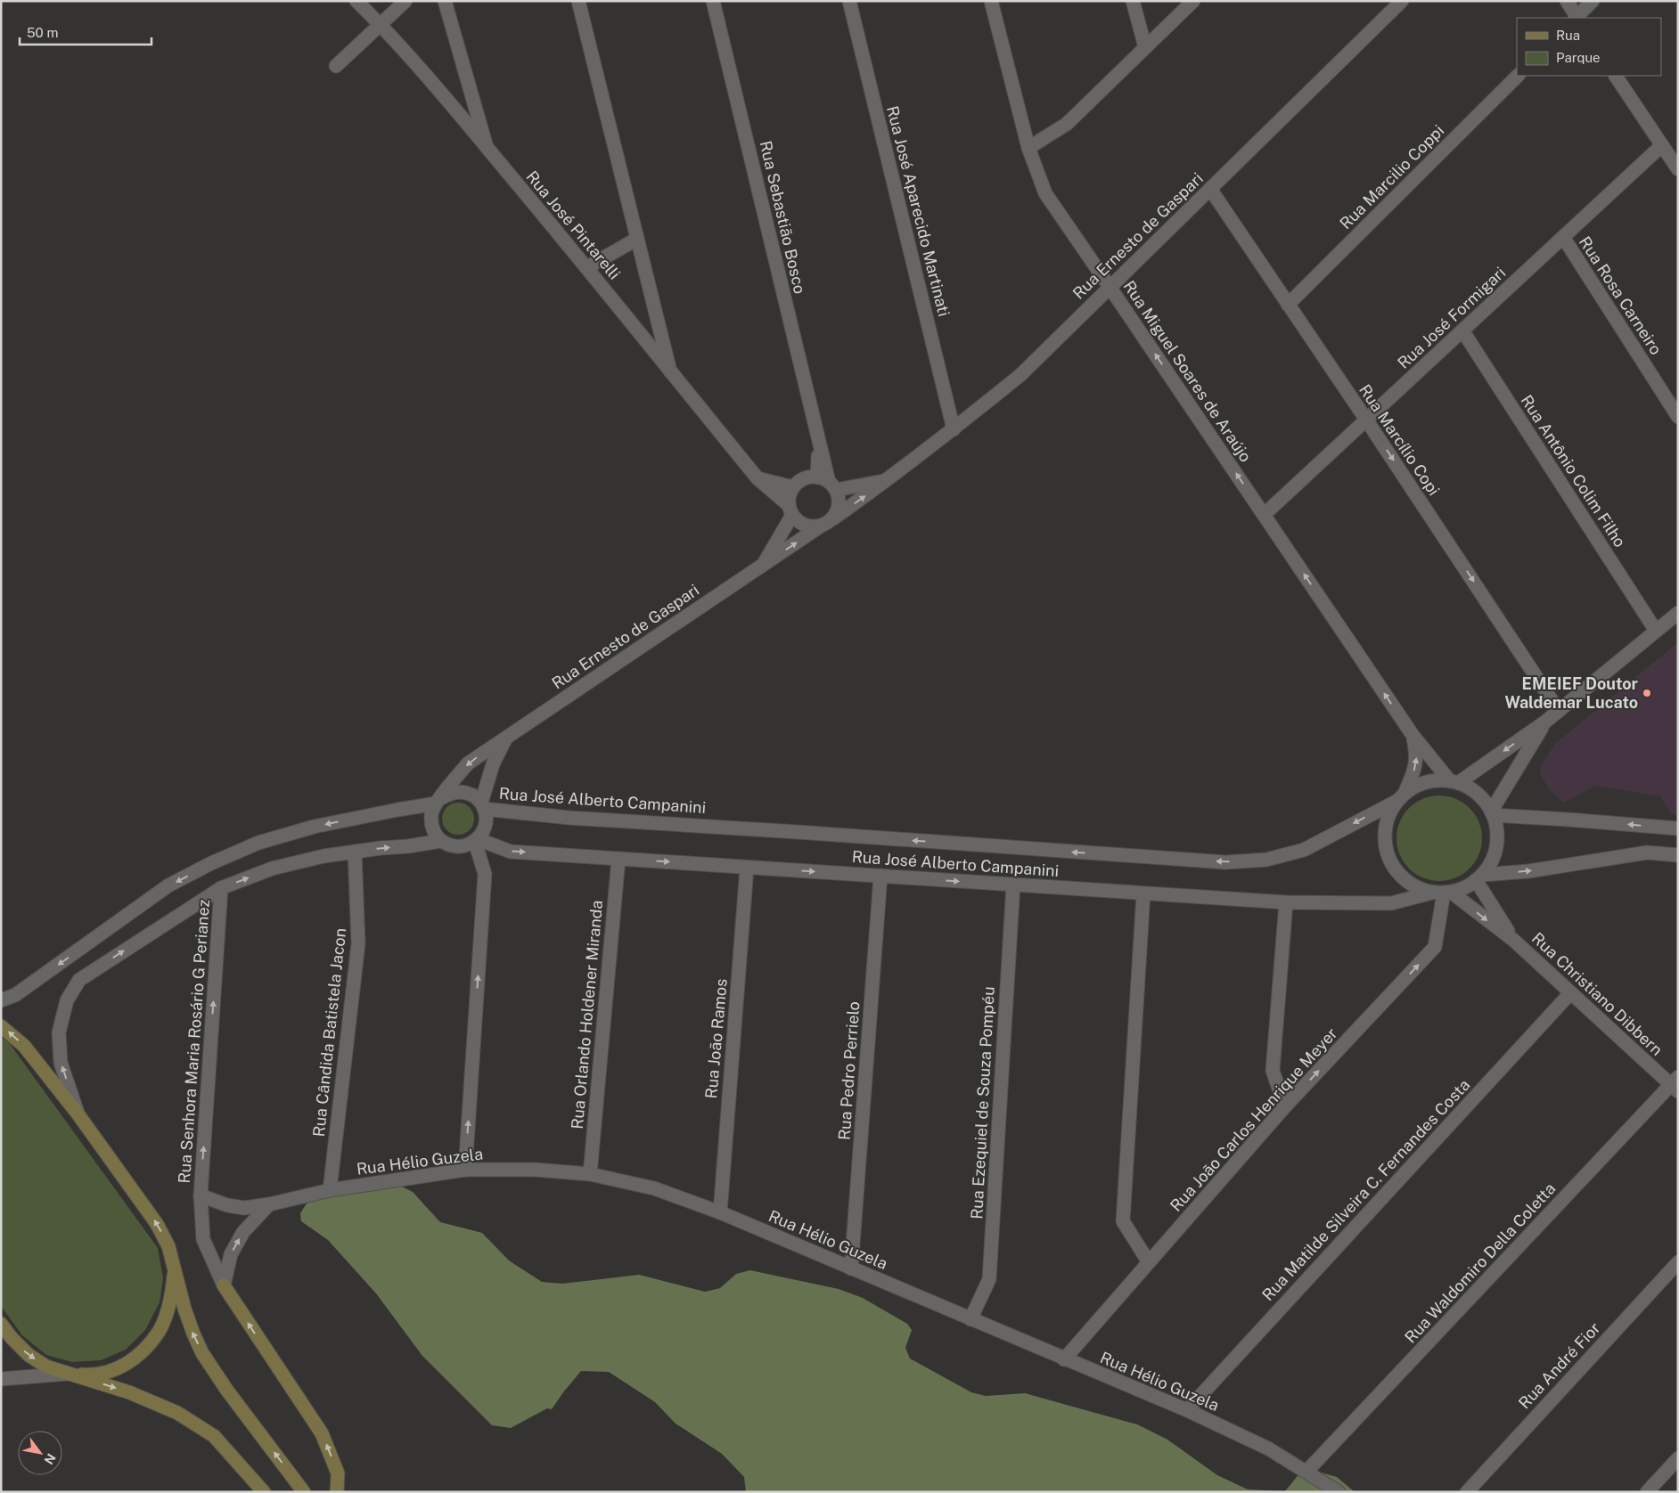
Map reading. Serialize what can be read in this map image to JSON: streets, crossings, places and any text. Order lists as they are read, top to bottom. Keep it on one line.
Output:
{"streets":{"street":["Rua Marcilio Coppi","Rua José Aparecido Martinati","Rua Sebastião Bosco","Rua José Pintarelli","Rua Ernesto de Gaspari","Rua Rosa Carneiro","Rua José Formigari","Rua Miguel Soares de Araújo","Rua Marcílio Copi","Rua Antônio Colim Filho","Rua José Alberto Campanini","Rua Christiano Dibbern","Rua Orlando Holdener Miranda","Rua Cândida Batistela Jacon","Rua João Ramos","Rua Senhora Maria Rosário G Perianez","Rua Pedro Perrielo","Rua Ezequiel de Souza Pompéu","Rua João Carlos Henrique Meyer","Rua Hélio Guzela","Rua Matilde Silveira C. Fernandes Costa","Rua Waldomiro Della Coletta","Rua André Fior"]},"crossings":[["Rua Marcilio Coppi","Rua Marcílio Copi"],["Rua José Aparecido Martinati","Rua Ernesto de Gaspari"],["Rua Sebastião Bosco","Rua José Pintarelli"],["Rua Sebastião Bosco","Rua Ernesto de Gaspari"],["Rua José Pintarelli","Rua Ernesto de Gaspari"],["Rua Ernesto de Gaspari","Rua Miguel Soares de Araújo"],["Rua Ernesto de Gaspari","Rua Marcílio Copi"],["Rua Ernesto de Gaspari","Rua José Alberto Campanini"],["Rua Rosa Carneiro","Rua José Formigari"],["Rua José Formigari","Rua Miguel Soares de Araújo"],["Rua José Formigari","Rua Marcílio Copi"],["Rua José Formigari","Rua Antônio Colim Filho"],["Rua Miguel Soares de Araújo","Rua José Alberto Campanini"],["Rua Miguel Soares de Araújo","Rua Christiano Dibbern"],["Rua Miguel Soares de Araújo","Rua João Carlos Henrique Meyer"],["Rua José Alberto Campanini","Rua Christiano Dibbern"],["Rua José Alberto Campanini","Rua Orlando Holdener Miranda"],["Rua José Alberto Campanini","Rua João Ramos"],["Rua José Alberto Campanini","Rua Pedro Perrielo"],["Rua José Alberto Campanini","Rua Ezequiel de Souza Pompéu"],["Rua José Alberto Campanini","Rua João Carlos Henrique Meyer"],["Rua Christiano Dibbern","Rua João Carlos Henrique Meyer"],["Rua Christiano Dibbern","Rua Matilde Silveira C. Fernandes Costa"],["Rua Christiano Dibbern","Rua Waldomiro Della Coletta"],["Rua Orlando Holdener Miranda","Rua Hélio Guzela"],["Rua Cândida Batistela Jacon","Rua Hélio Guzela"],["Rua João Ramos","Rua Hélio Guzela"],["Rua Senhora Maria Rosário G Perianez","Rua Hélio Guzela"],["Rua Pedro Perrielo","Rua Hélio Guzela"],["Rua Ezequiel de Souza Pompéu","Rua Hélio Guzela"],["Rua João Carlos Henrique Meyer","Rua Hélio Guzela"],["Rua Hélio Guzela","Rua Matilde Silveira C. Fernandes Costa"],["Rua Hélio Guzela","Rua Waldomiro Della Coletta"]],"one_way":["Rua Miguel Soares de Araújo","Rua Marcílio Copi","Rua Senhora Maria Rosário G Perianez","Rua João Carlos Henrique Meyer"],"places":["EMEIEF Doutor Waldemar Lucato"],"legend":["Rua","Parque"],"scale_bar":"50 m","north":"bottom right"}
